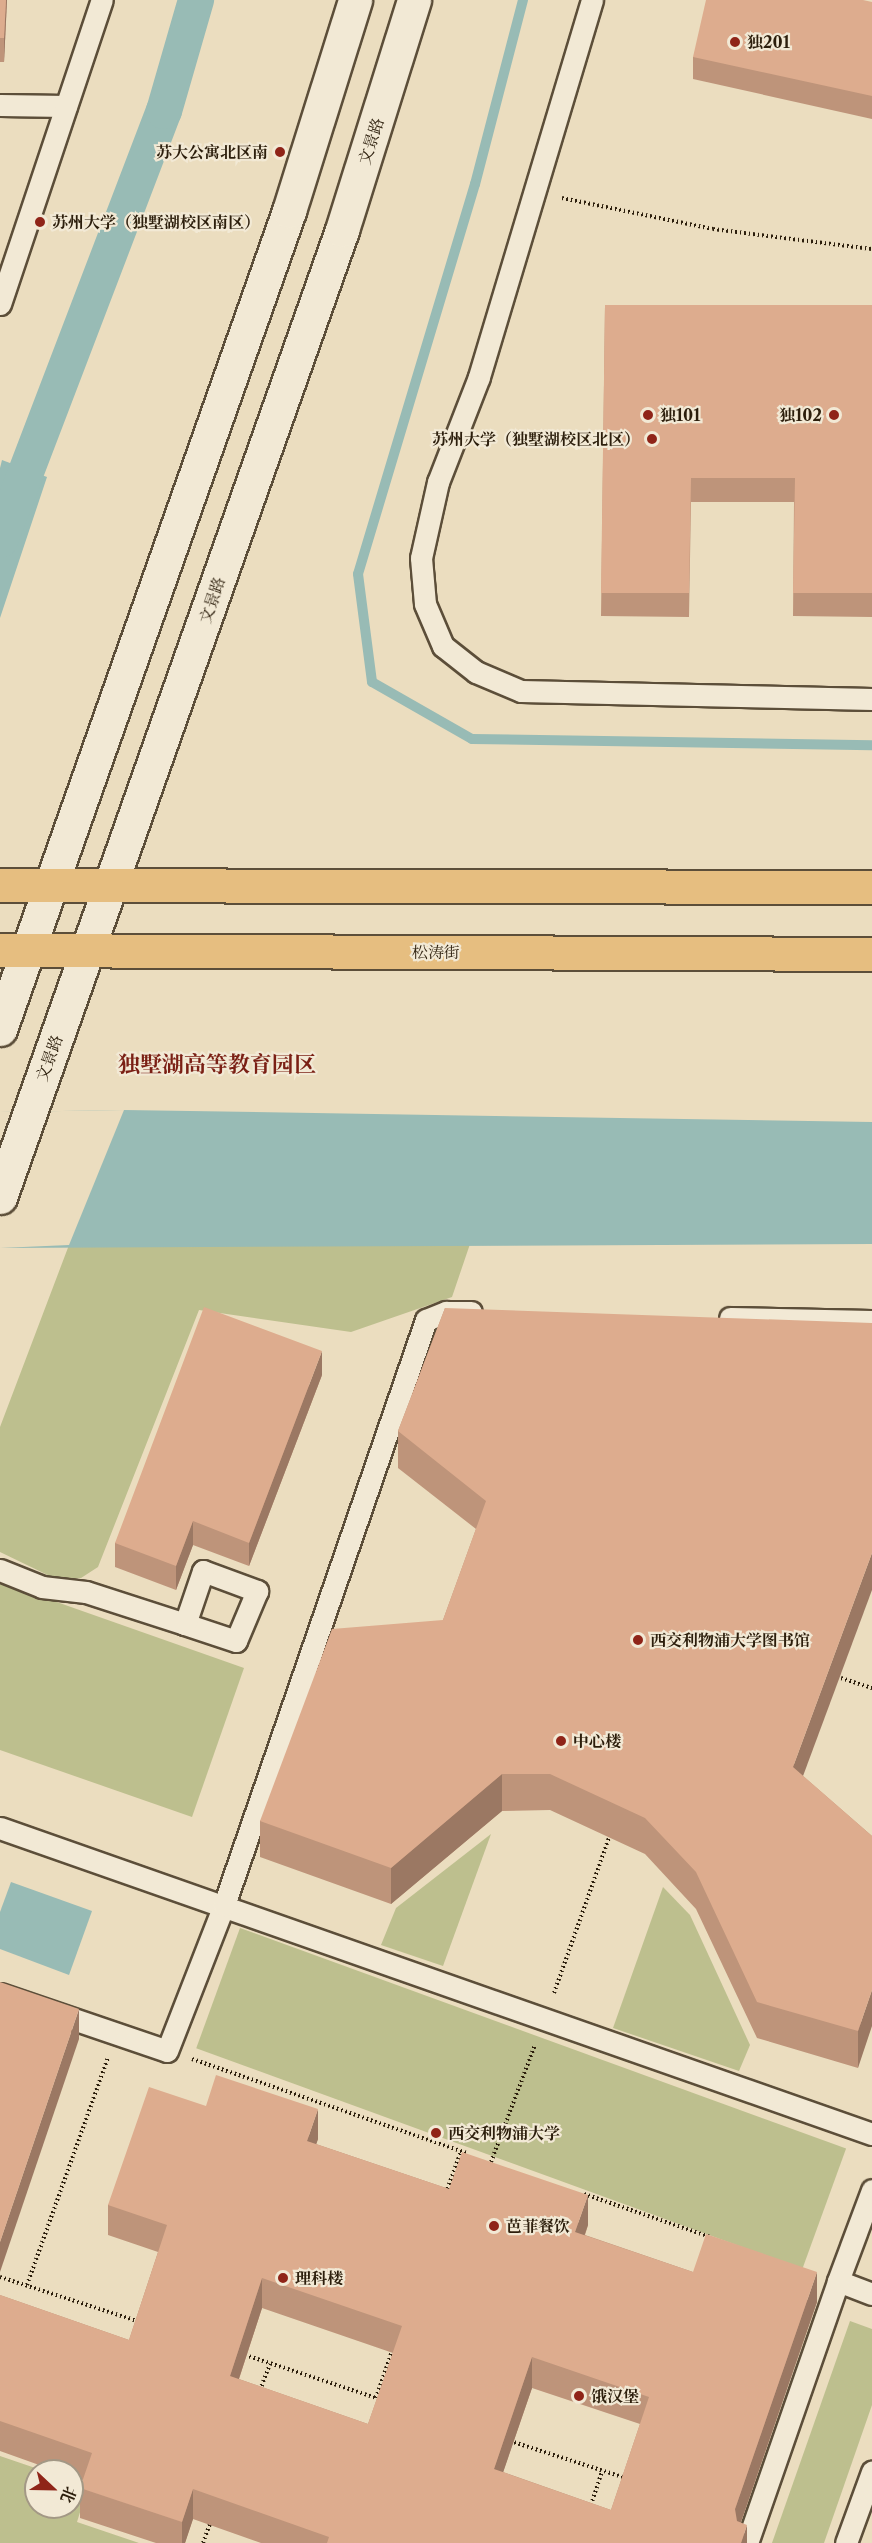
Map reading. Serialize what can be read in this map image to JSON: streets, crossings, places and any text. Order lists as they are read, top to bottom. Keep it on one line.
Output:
{"streets":{"main road":["文景路","松涛街"]},"crossings":[["文景路","松涛街"]],"districts":["独墅湖高等教育园区"],"places":["独201","苏大公寓北区南","苏州大学（独墅湖校区南区）","独101","独102","苏州大学（独墅湖校区北区）","西交利物浦大学图书馆","中心楼","西交利物浦大学","芭菲餐饮","理科楼","饿汉堡"],"north":"right"}
